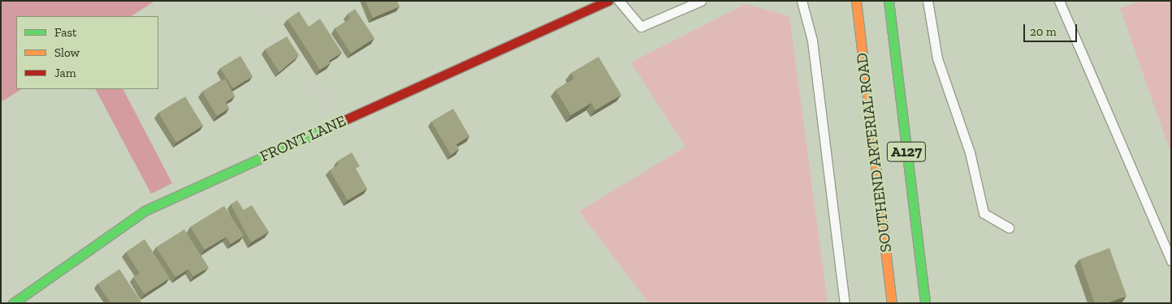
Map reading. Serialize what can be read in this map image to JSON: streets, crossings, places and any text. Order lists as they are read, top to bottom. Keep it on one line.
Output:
{"streets":{"main road":["FRONT LANE","A127","SOUTHEND ARTERIAL ROAD"]},"legend":["Fast","Slow","Jam"],"scale_bar":"20 m"}
